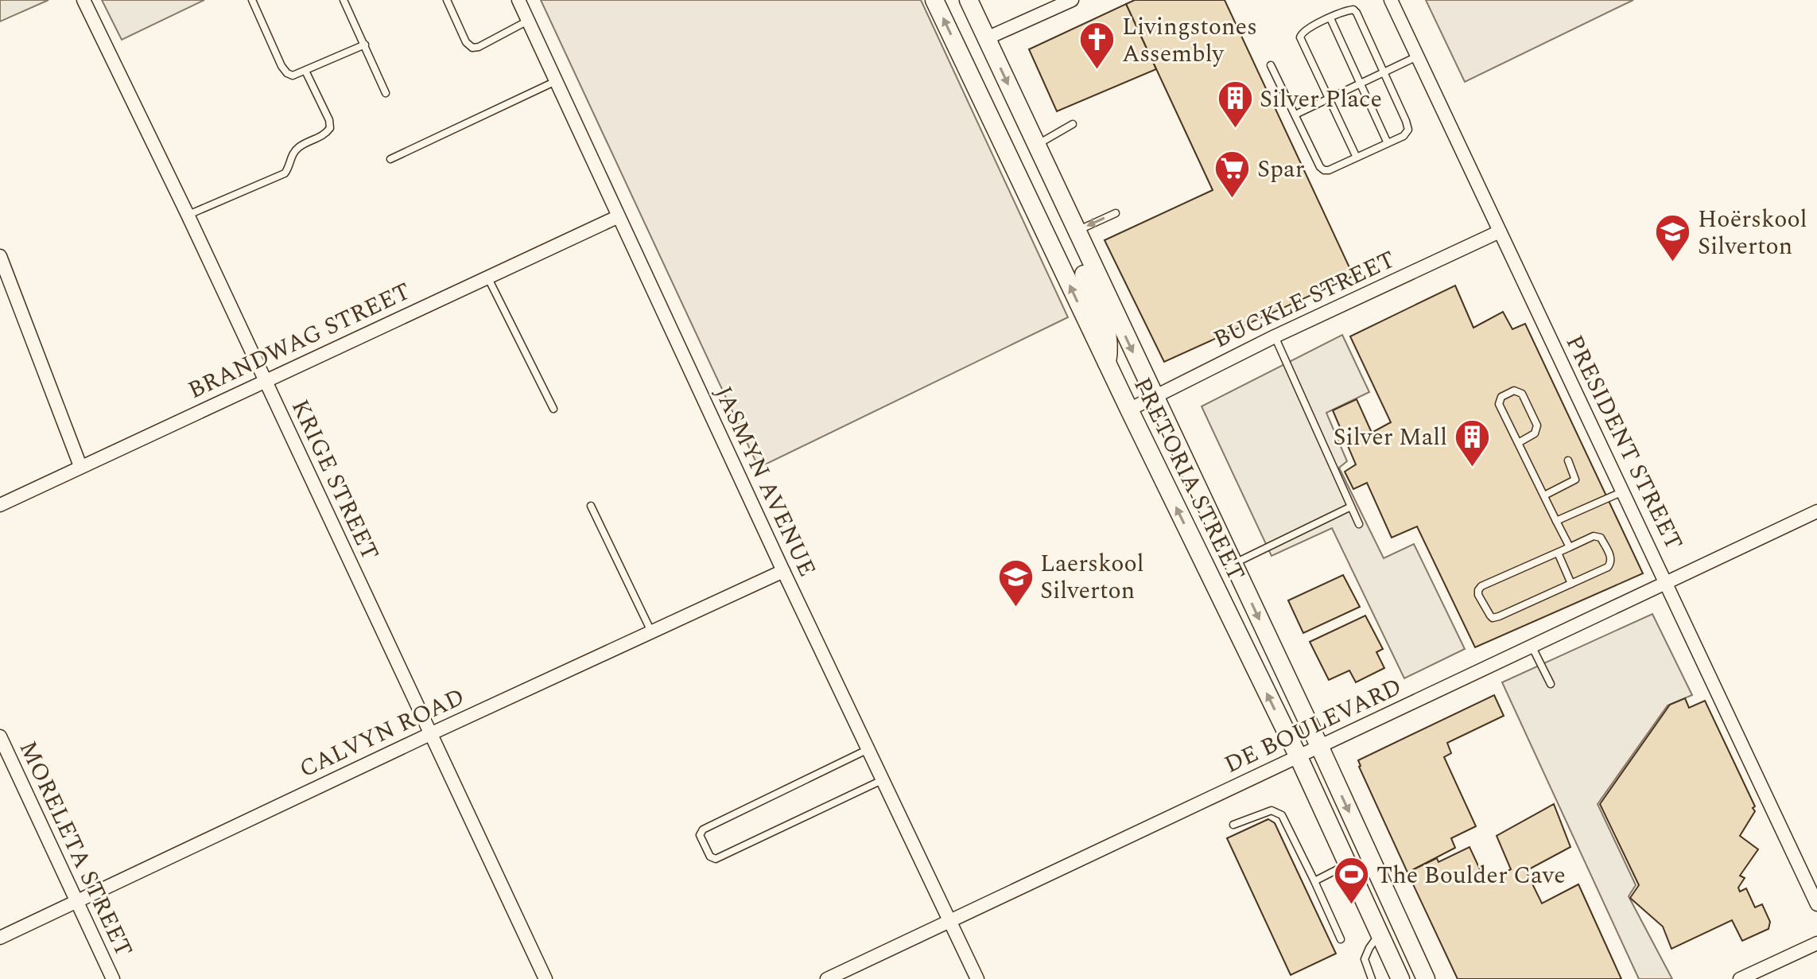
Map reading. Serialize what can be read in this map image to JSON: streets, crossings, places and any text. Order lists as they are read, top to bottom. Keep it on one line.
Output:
{"streets":{"main road":["PRETORIA STREET"],"street":["BUCKLE STREET","BRANDWAG STREET","PRESIDENT STREET","KRIGE STREET","JASMYN AVENUE","DE BOULEVARD","CALVYN ROAD","MORELETA STREET"]},"crossings":[["BUCKLE STREET","PRESIDENT STREET"],["BUCKLE STREET","PRETORIA STREET"],["BRANDWAG STREET","KRIGE STREET"],["BRANDWAG STREET","JASMYN AVENUE"],["PRESIDENT STREET","DE BOULEVARD"],["PRETORIA STREET","DE BOULEVARD"],["KRIGE STREET","CALVYN ROAD"],["JASMYN AVENUE","DE BOULEVARD"],["JASMYN AVENUE","CALVYN ROAD"],["CALVYN ROAD","MORELETA STREET"]],"places":{"church":["Livingstones Assembly"],"building":["Silver Place","Silver Mall"],"supermarket":["Spar"],"school or university":["Hoërskool Silverton","Laerskool Silverton"],"sports":["The Boulder Cave"]}}
